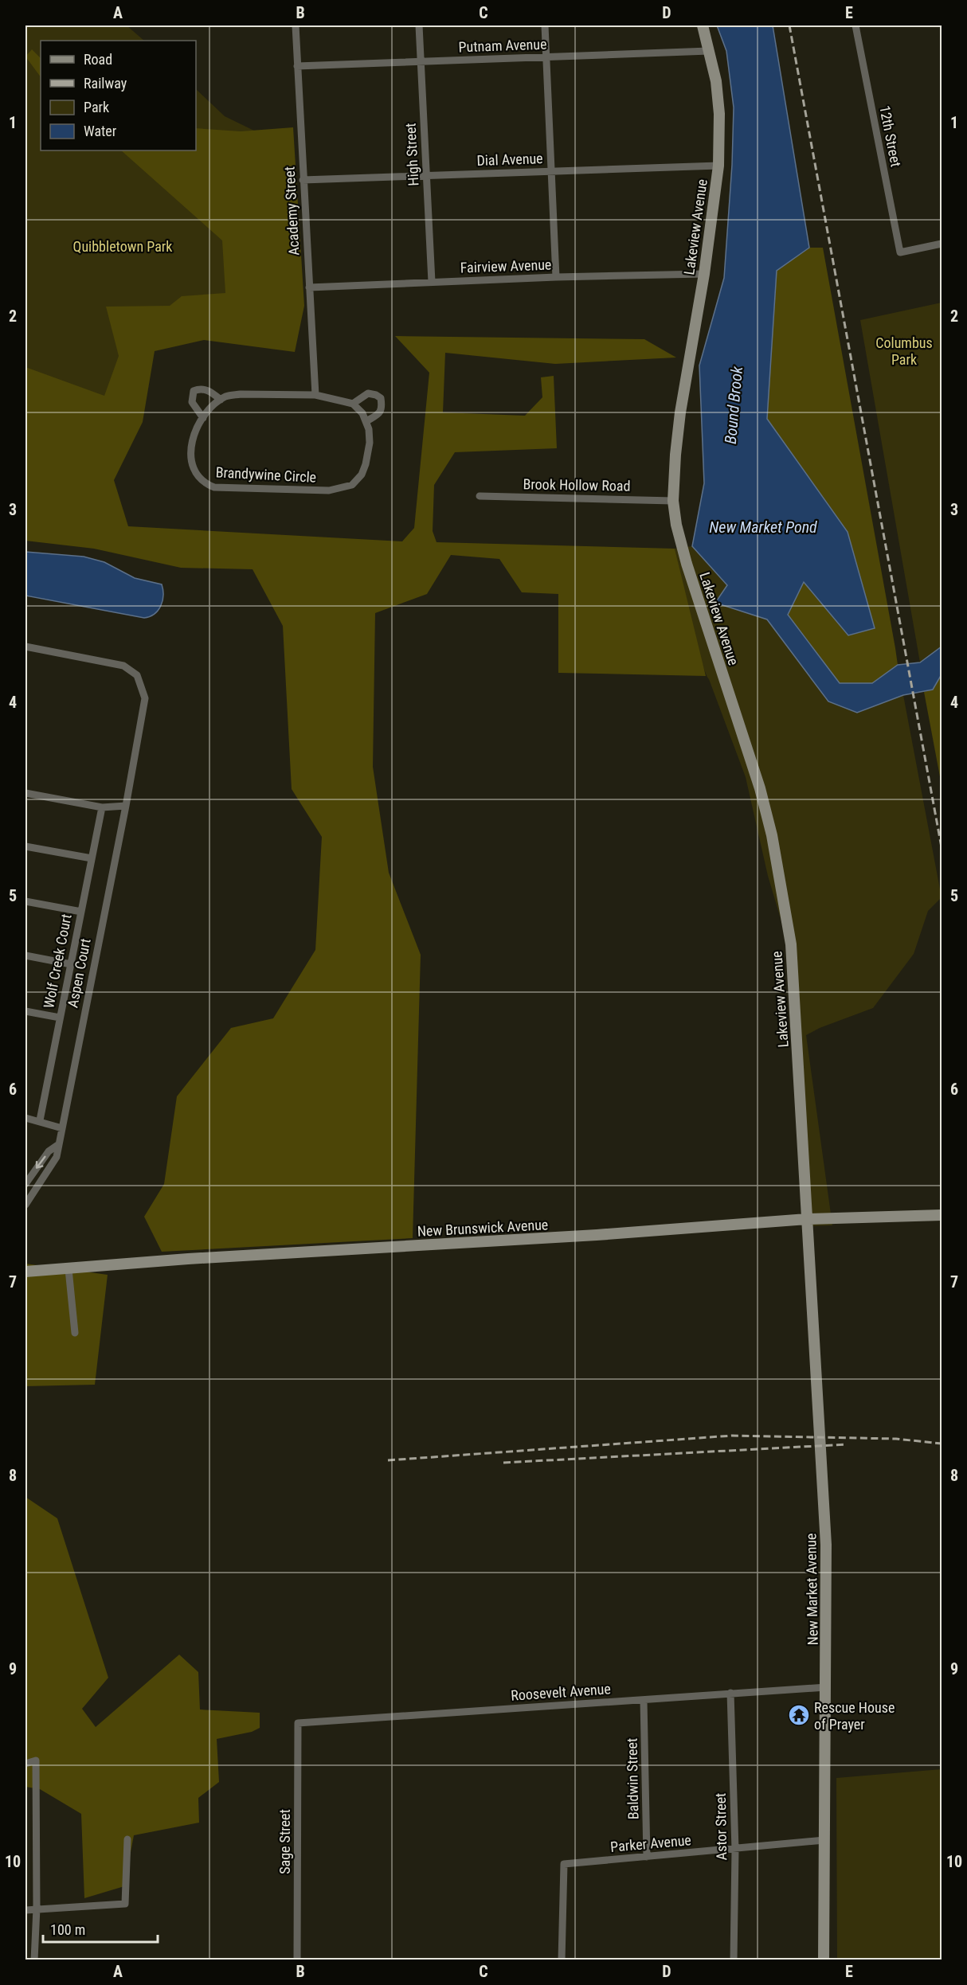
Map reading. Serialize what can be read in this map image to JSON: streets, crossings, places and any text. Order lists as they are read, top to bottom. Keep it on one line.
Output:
{"streets":{"main road":["Lakeview Avenue","New Brunswick Avenue","New Market Avenue"],"street":["Putnam Avenue","12th Street","High Street","Dial Avenue","Academy Street","Fairview Avenue","Brandywine Circle","Brook Hollow Road","Wolf Creek Court","Aspen Court","Roosevelt Avenue","Baldwin Street","Astor Street","Sage Street","Parker Avenue"]},"crossings":[["Putnam Avenue","High Street"],["Putnam Avenue","Academy Street"],["Putnam Avenue","Lakeview Avenue"],["High Street","Dial Avenue"],["High Street","Fairview Avenue"],["Dial Avenue","Academy Street"],["Dial Avenue","Lakeview Avenue"],["Academy Street","Fairview Avenue"],["Lakeview Avenue","Fairview Avenue"],["Lakeview Avenue","Brook Hollow Road"],["Lakeview Avenue","New Brunswick Avenue"],["Lakeview Avenue","New Market Avenue"],["New Brunswick Avenue","New Market Avenue"],["New Market Avenue","Roosevelt Avenue"],["New Market Avenue","Parker Avenue"],["Roosevelt Avenue","Baldwin Street"],["Roosevelt Avenue","Astor Street"],["Roosevelt Avenue","Sage Street"],["Baldwin Street","Parker Avenue"],["Astor Street","Parker Avenue"]],"water":["Bound Brook","New Market Pond"],"parks":["Quibbletown Park","Columbus Park"],"places":{"temple":["Rescue House of Prayer"]},"legend":["Road","Railway","Park","Water"],"scale_bar":"100 m","grid":{"columns":["A","B","C","D","E"],"rows":["1","2","3","4","5","6","7","8","9","10"]}}
